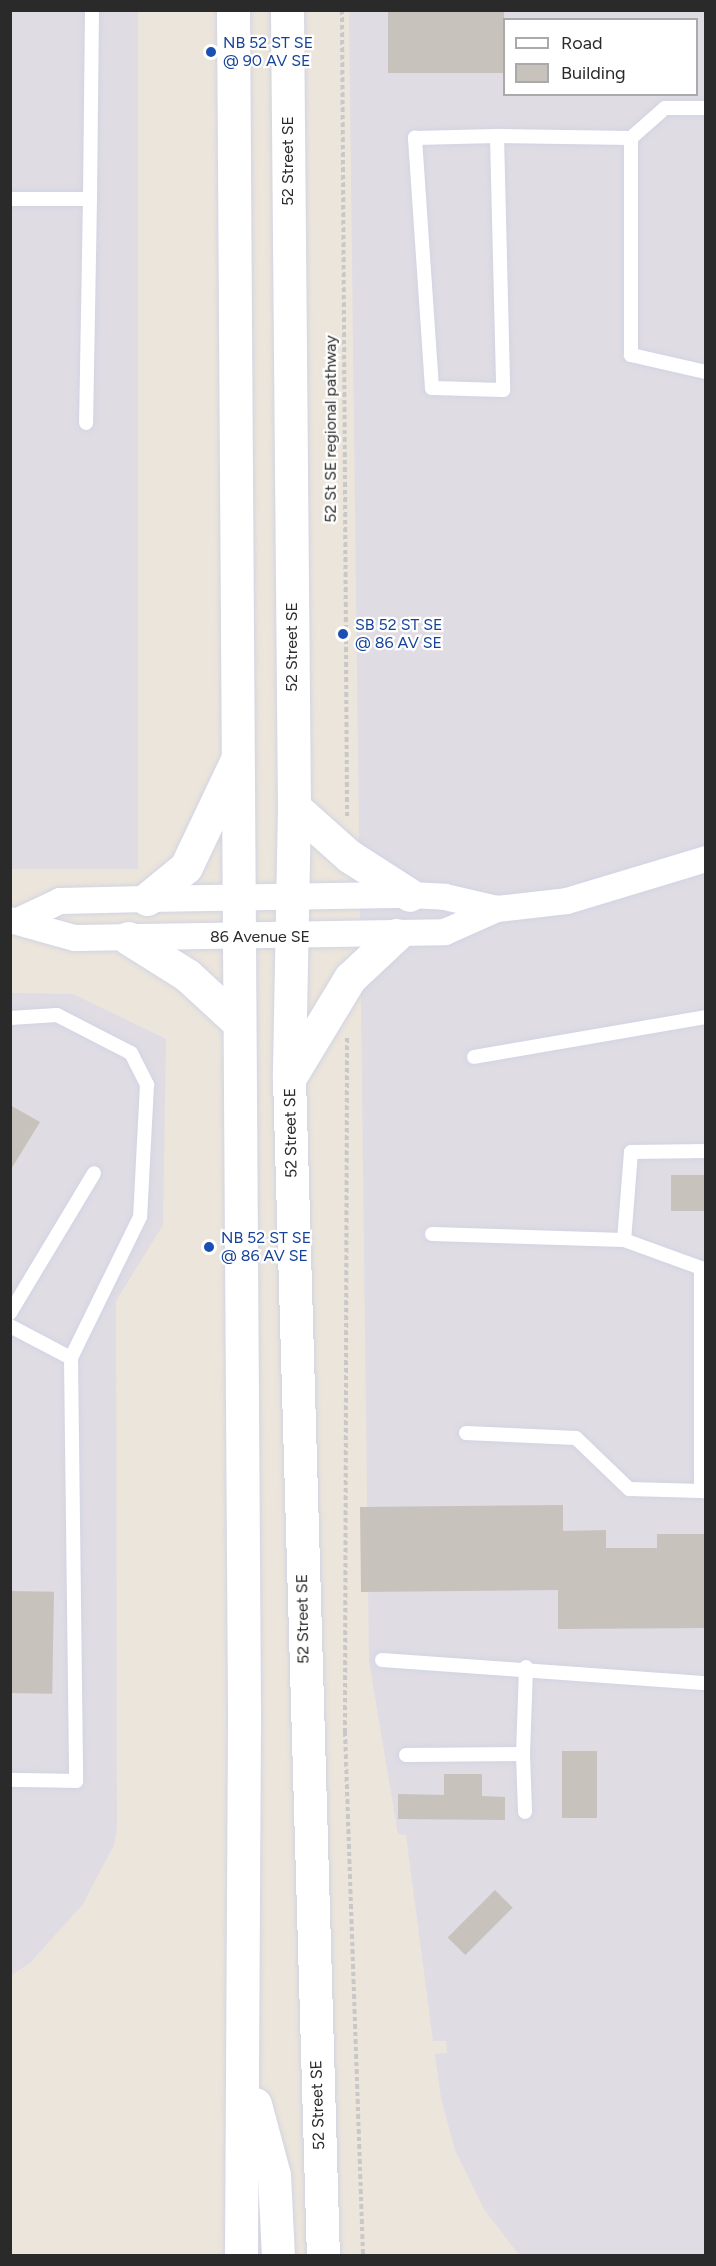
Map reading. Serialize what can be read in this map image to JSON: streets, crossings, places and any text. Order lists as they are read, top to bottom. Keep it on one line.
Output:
{"streets":{"main road":["52 Street SE"],"street":["86 Avenue SE"],"path":["52 St SE regional pathway"]},"crossings":[["52 Street SE","86 Avenue SE"]],"places":["NB 52 ST SE @ 90 AV SE","SB 52 ST SE @ 86 AV SE","NB 52 ST SE @ 86 AV SE"],"legend":["Road","Building"]}
